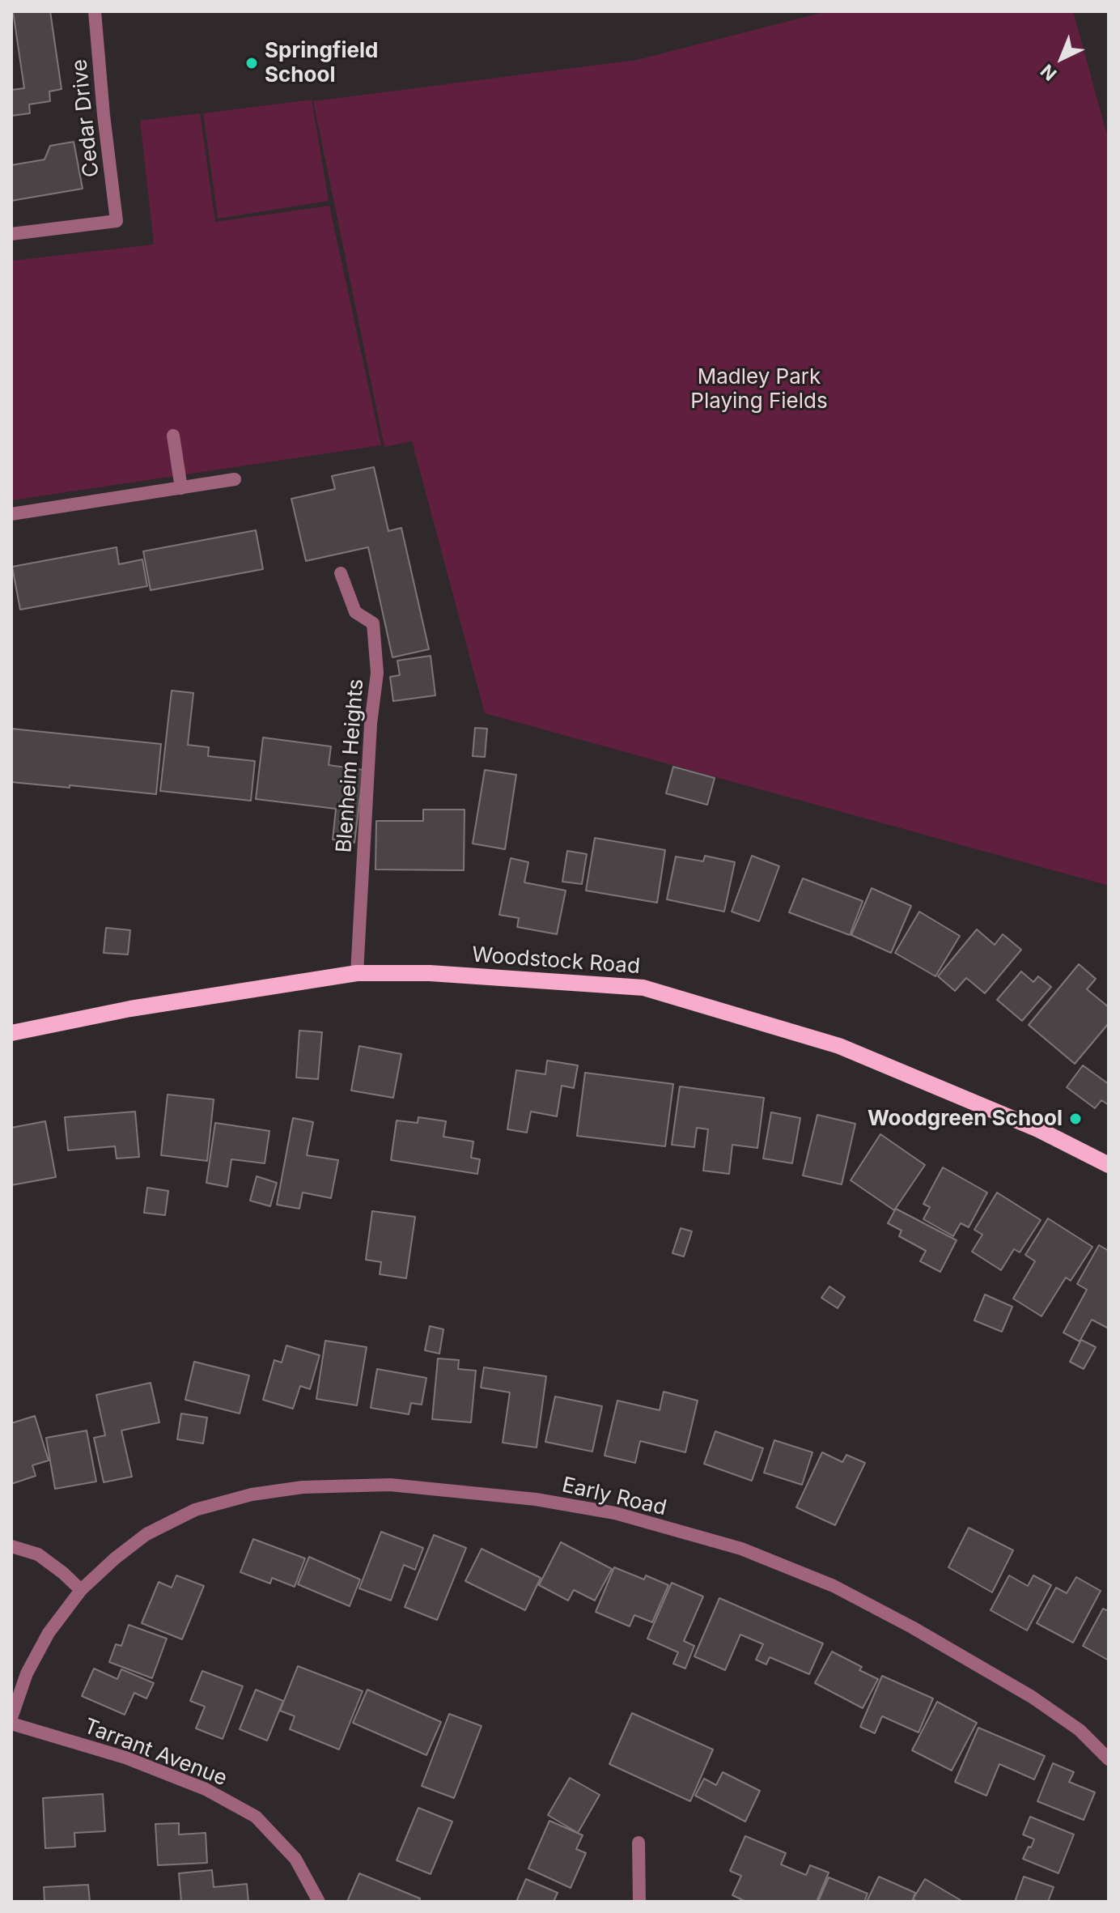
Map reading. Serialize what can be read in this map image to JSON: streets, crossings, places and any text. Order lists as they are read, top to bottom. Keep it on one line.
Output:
{"streets":{"main road":["Woodstock Road"],"street":["Cedar Drive","Blenheim Heights","Early Road","Tarrant Avenue"]},"crossings":[["Blenheim Heights","Woodstock Road"]],"parks":["Madley Park Playing Fields"],"places":["Springfield School","Woodgreen School"],"north":"bottom left"}
